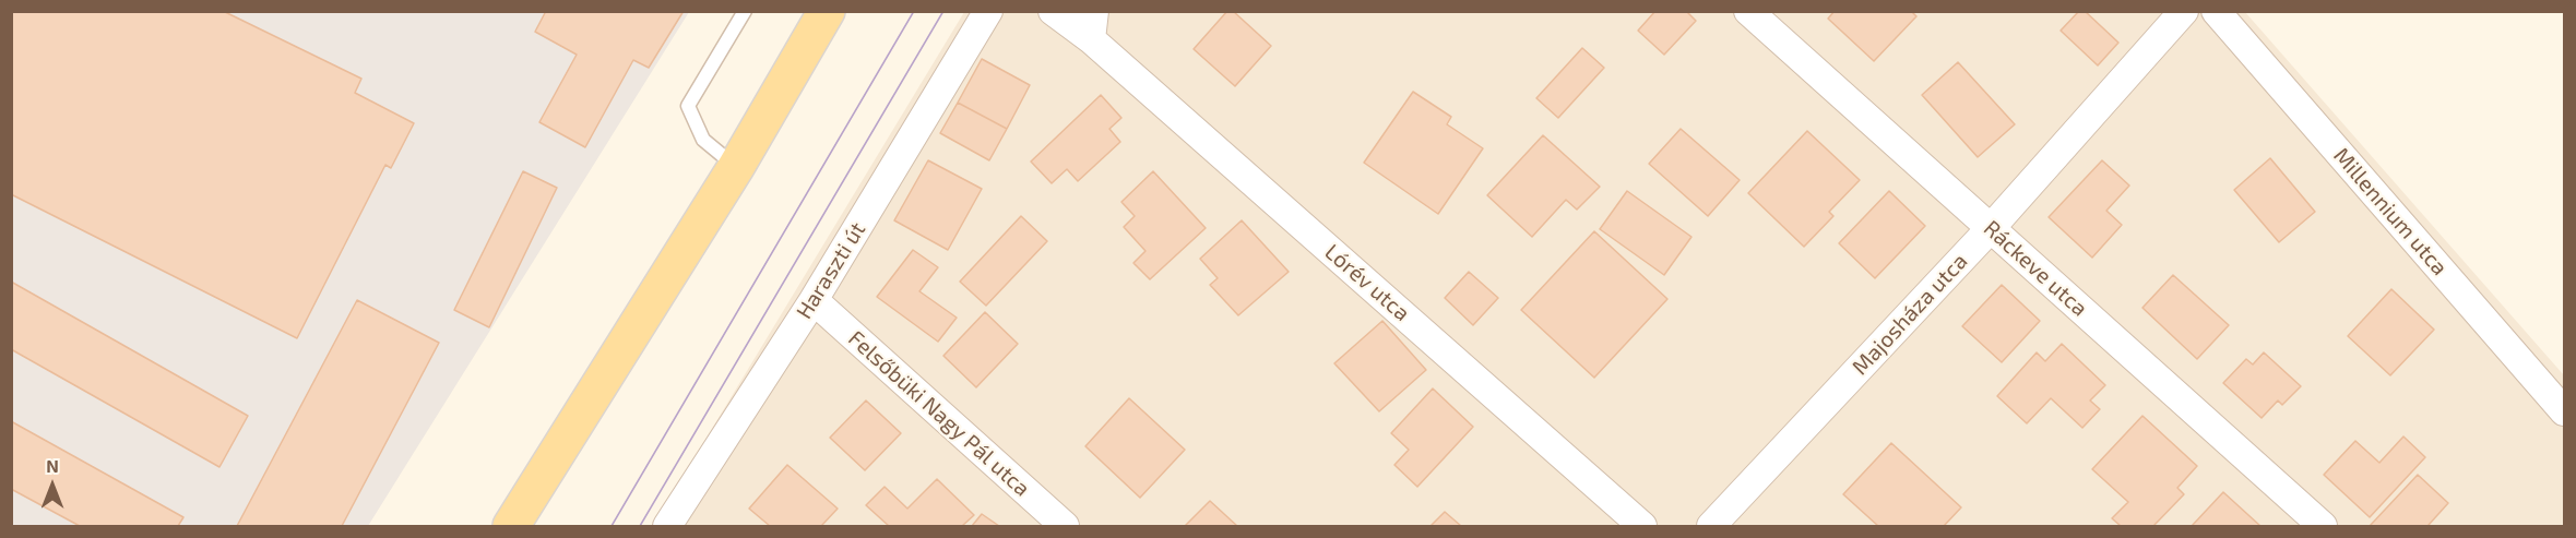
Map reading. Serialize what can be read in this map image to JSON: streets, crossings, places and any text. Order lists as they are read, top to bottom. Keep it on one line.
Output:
{"streets":{"street":["Millennium utca","Ráckeve utca","Haraszti út","Lórév utca","Majosháza utca","Felsőbüki Nagy Pál utca"]},"crossings":[["Ráckeve utca","Majosháza utca"],["Haraszti út","Felsőbüki Nagy Pál utca"]],"north":"top"}
